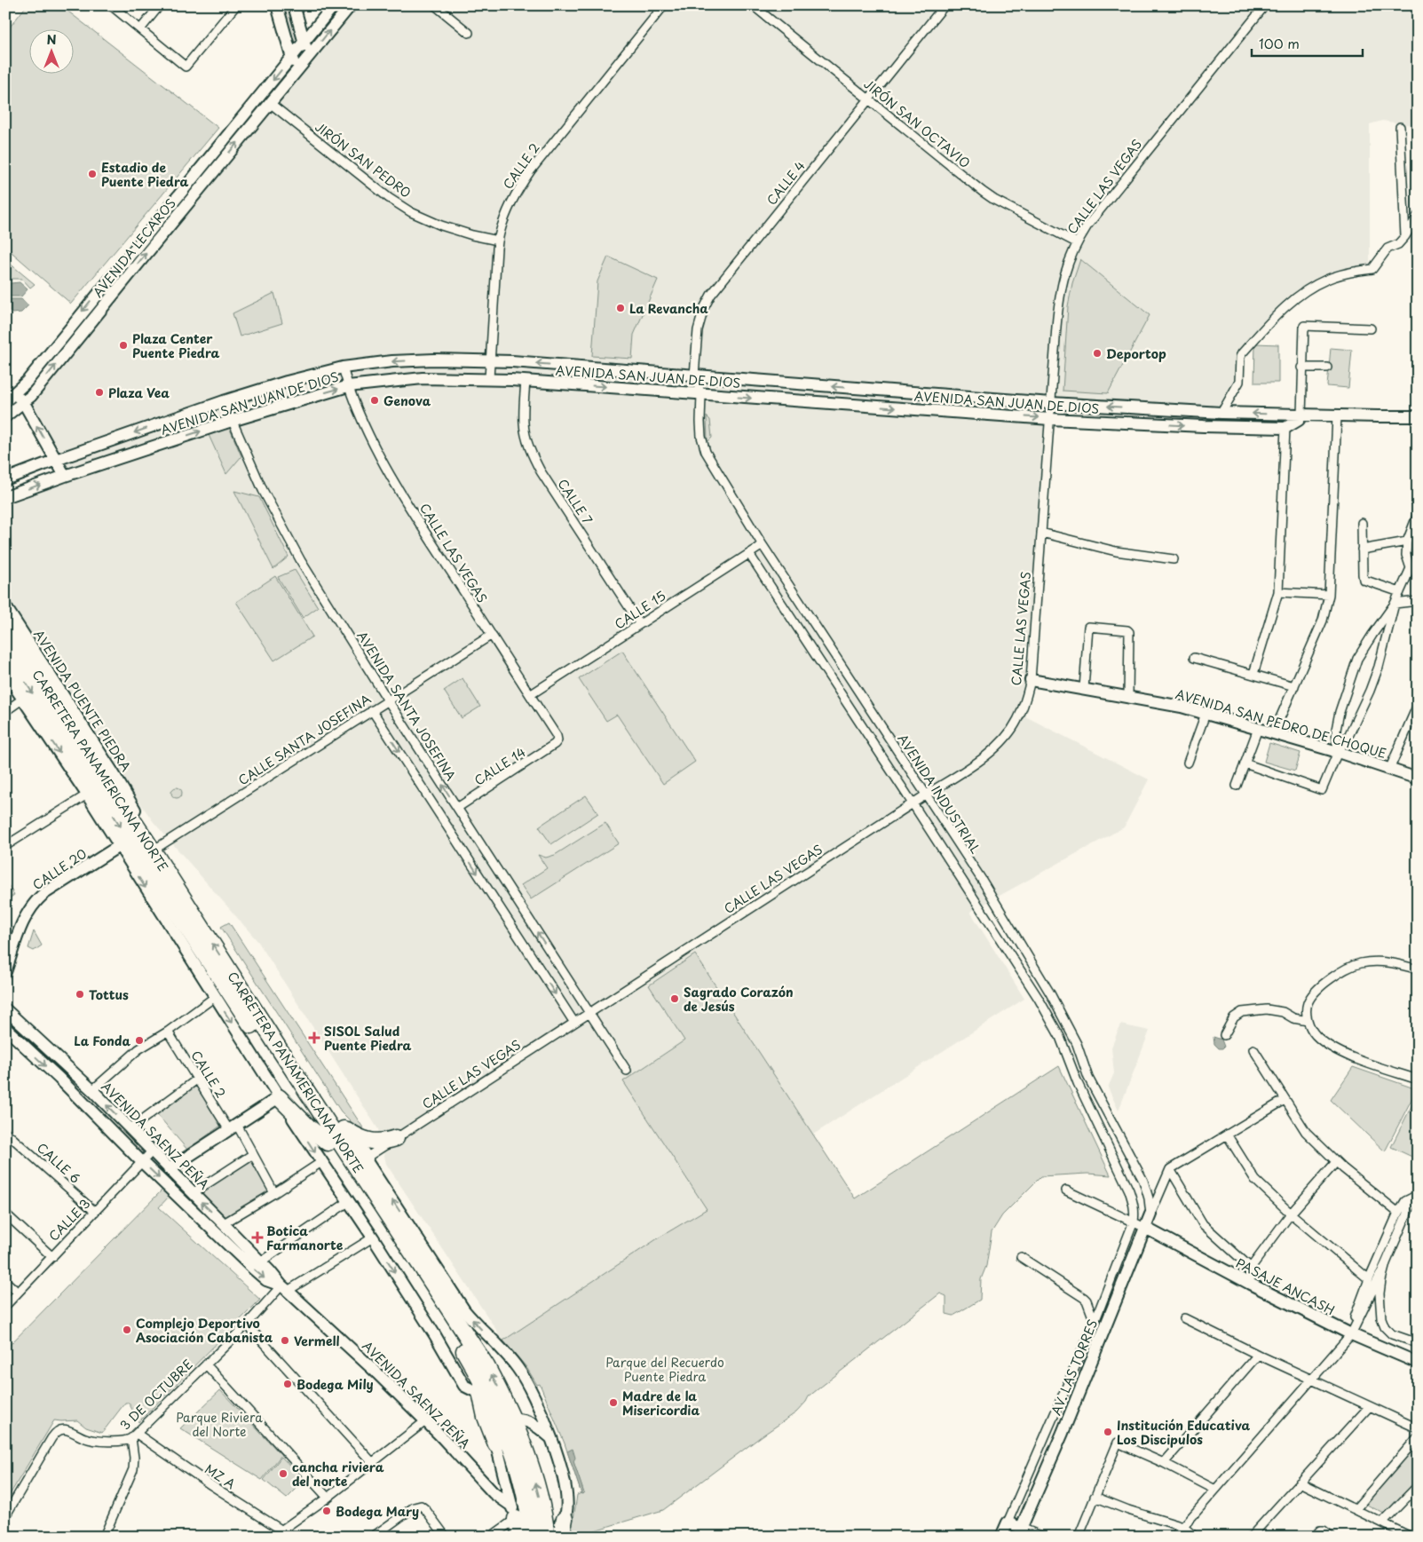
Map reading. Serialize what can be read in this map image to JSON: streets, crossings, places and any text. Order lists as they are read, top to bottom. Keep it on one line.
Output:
{"streets":{"highway":["CARRETERA PANAMERICANA NORTE"],"main road":["AVENIDA LECAROS","AVENIDA SAN JUAN DE DIOS","AVENIDA PUENTE PIEDRA","AVENIDA SAN PEDRO DE CHOQUE","CALLE 20","AVENIDA SAENZ PEÑA","PASAJE ANCASH","AV. LAS TORRES"],"street":["JIRÓN SAN OCTAVIO","JIRÓN SAN PEDRO","CALLE 2","CALLE 4","CALLE LAS VEGAS","CALLE 7","CALLE 15","AVENIDA SANTA JOSEFINA","CALLE SANTA JOSEFINA","CALLE 14","AVENIDA INDUSTRIAL","CALLE 6","CALLE 3","3 DE OCTUBRE","MZ A"]},"crossings":[["JIRÓN SAN OCTAVIO","CALLE 4"],["JIRÓN SAN OCTAVIO","CALLE LAS VEGAS"],["JIRÓN SAN PEDRO","CALLE 2"],["JIRÓN SAN PEDRO","AVENIDA LECAROS"],["CALLE 2","AVENIDA SAN JUAN DE DIOS"],["CALLE 4","AVENIDA SAN JUAN DE DIOS"],["CALLE 4","AVENIDA INDUSTRIAL"],["CALLE LAS VEGAS","AVENIDA SAN JUAN DE DIOS"],["CALLE LAS VEGAS","CALLE 15"],["CALLE LAS VEGAS","AVENIDA SANTA JOSEFINA"],["CALLE LAS VEGAS","AVENIDA SAN PEDRO DE CHOQUE"],["CALLE LAS VEGAS","CALLE SANTA JOSEFINA"],["CALLE LAS VEGAS","CALLE 14"],["CALLE LAS VEGAS","AVENIDA INDUSTRIAL"],["AVENIDA SAN JUAN DE DIOS","CALLE 7"],["AVENIDA SAN JUAN DE DIOS","AVENIDA SANTA JOSEFINA"],["AVENIDA SAN JUAN DE DIOS","AVENIDA INDUSTRIAL"],["CALLE 7","CALLE 15"],["CALLE 15","AVENIDA INDUSTRIAL"],["AVENIDA SANTA JOSEFINA","CALLE SANTA JOSEFINA"],["AVENIDA SANTA JOSEFINA","CALLE 14"],["CALLE SANTA JOSEFINA","CARRETERA PANAMERICANA NORTE"],["AVENIDA INDUSTRIAL","AV. LAS TORRES"],["AVENIDA SAENZ PEÑA","CALLE 3"],["AVENIDA SAENZ PEÑA","3 DE OCTUBRE"],["CALLE 6","CALLE 3"],["PASAJE ANCASH","AV. LAS TORRES"],["3 DE OCTUBRE","MZ A"]],"parks":["Parque del Recuerdo Puente Piedra","Parque Riviera del Norte"],"places":{"other":["Estadio de Puente Piedra","La Revancha","Plaza Center Puente Piedra","Deportop","Plaza Vea","Genova","Tottus","Sagrado Corazón de Jesús","La Fonda","Complejo Deportivo Asociación Cabanista","Vermell","Bodega Mily","Madre de la Misericordia","Institución Educativa Los Discipulos","cancha riviera del norte","Bodega Mary"],"health":["SISOL Salud Puente Piedra","Botica Farmanorte"]},"scale_bar":"100 m","north":"top"}
